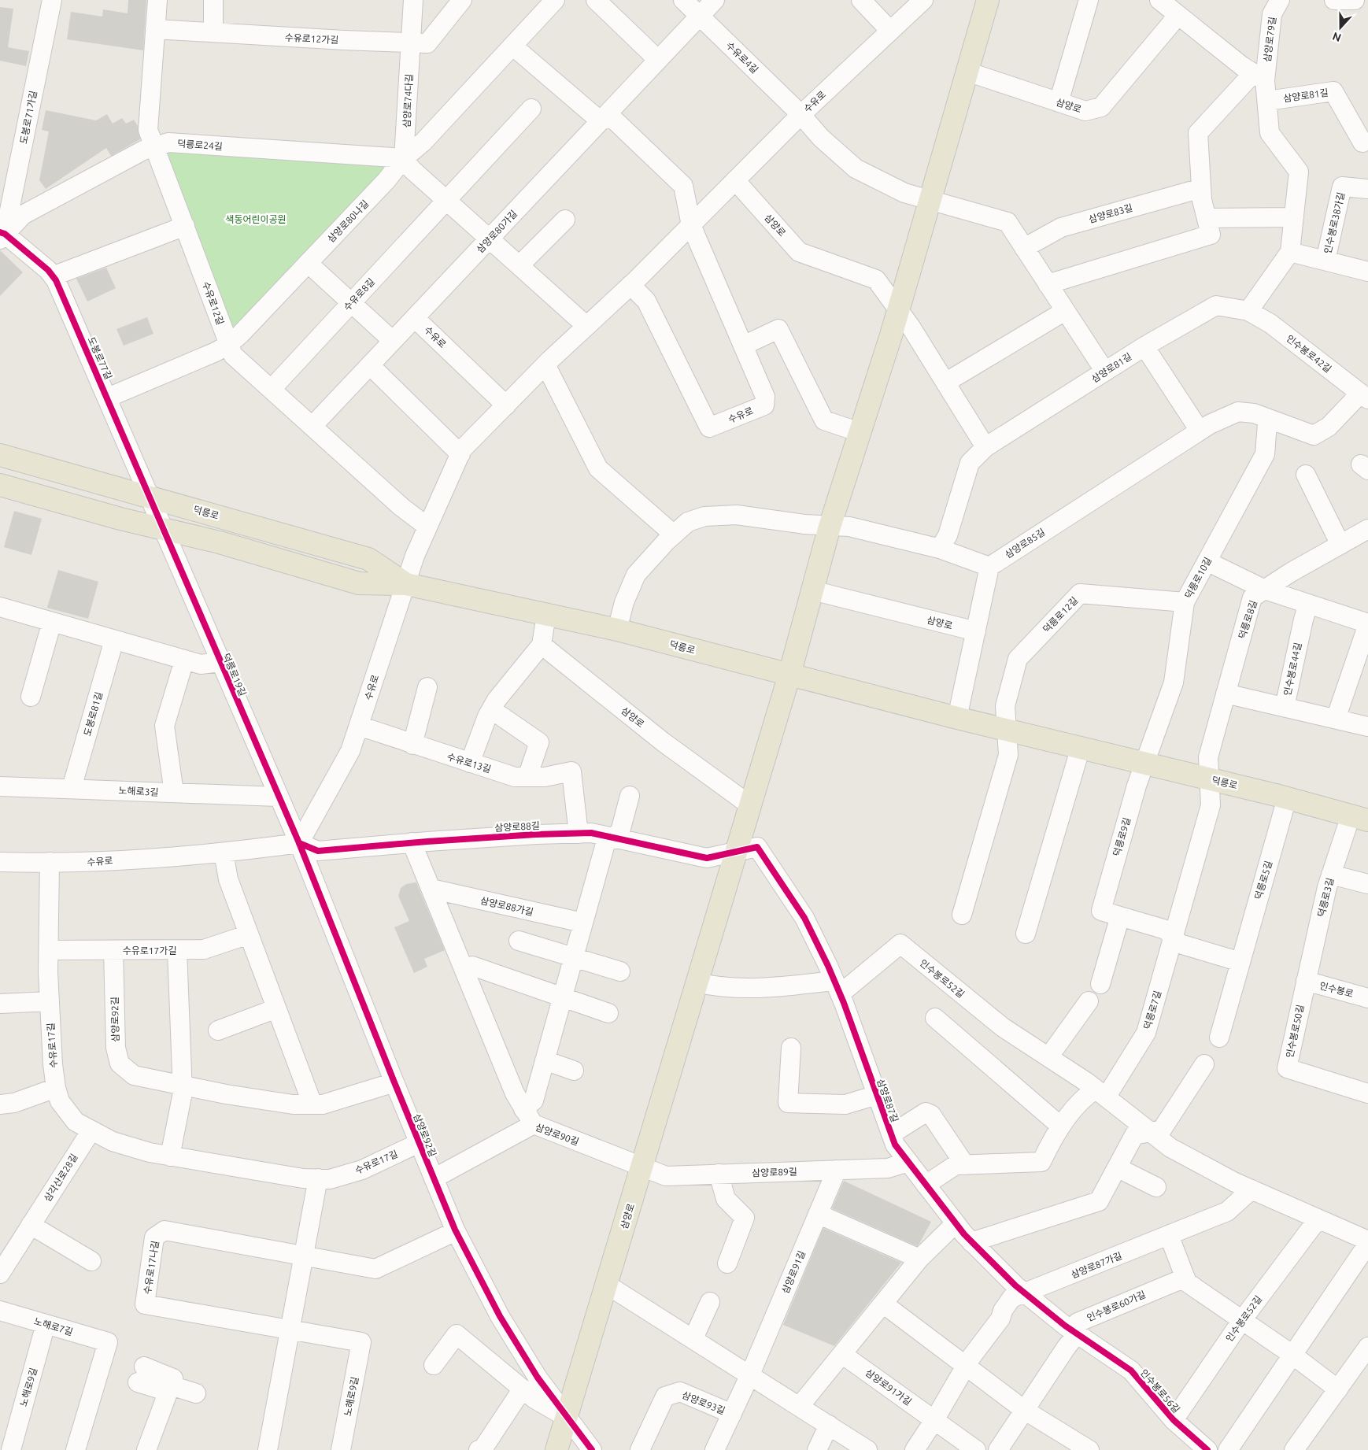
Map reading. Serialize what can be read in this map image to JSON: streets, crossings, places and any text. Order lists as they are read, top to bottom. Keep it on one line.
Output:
{"streets":{"main road":["삼양로","덕릉로"],"street":["수유로12가길","삼양로79길","수유로4길","삼양로81길","삼양로74다길","수유로","도봉로71가길","덕릉로24길","삼양로83길","삼양로80나길","인수봉로38가길","삼양로80가길","수유로8길","수유로12길","인수봉로42길","도봉로77길","삼양로85길","덕릉로10길","덕릉로12길","덕릉로8길","인수봉로44길","덕릉로19길","도봉로81길","수유로13길","노해로3길","삼양로88길","덕릉로9길","덕릉로5길","덕릉로3길","삼양로88가길","수유로17가길","인수봉로52길","인수봉로","덕릉로7길","삼양로92길","인수봉로50길","수유로17길","삼양로87길","삼양로90길","삼양로89길","삼각산로28길","삼양로87가길","수유로17나길","삼양로91길","인수봉로60가길","노해로7길","노해로9길","삼양로91가길","인수봉로56길","삼양로93길"]},"crossings":[["수유로12가길","삼양로74다길"],["수유로12가길","수유로12길"],["수유로4길","수유로"],["수유로4길","삼양로80가길"],["삼양로81길","삼양로"],["삼양로81길","인수봉로42길"],["삼양로74다길","덕릉로24길"],["삼양로74다길","삼양로80나길"],["수유로","삼양로"],["수유로","삼양로80가길"],["수유로","수유로12길"],["수유로","덕릉로"],["수유로","덕릉로19길"],["수유로","수유로13길"],["수유로","삼양로88길"],["수유로","삼양로92길"],["수유로","수유로17길"],["삼양로","덕릉로"],["삼양로","삼양로88길"],["삼양로","삼양로92길"],["삼양로","삼양로87길"],["삼양로","삼양로90길"],["삼양로","삼양로89길"],["도봉로71가길","덕릉로24길"],["도봉로71가길","도봉로77길"],["덕릉로24길","삼양로80나길"],["덕릉로24길","수유로12길"],["덕릉로24길","도봉로77길"],["삼양로80나길","수유로12길"],["삼양로80나길","도봉로77길"],["삼양로80가길","수유로12길"],["수유로8길","수유로12길"],["인수봉로42길","삼양로85길"],["도봉로77길","덕릉로"],["도봉로77길","덕릉로19길"],["덕릉로","덕릉로10길"],["덕릉로","덕릉로12길"],["덕릉로","덕릉로8길"],["덕릉로","덕릉로19길"],["덕릉로","덕릉로9길"],["덕릉로","덕릉로5길"],["덕릉로","덕릉로3길"],["덕릉로","덕릉로7길"],["덕릉로10길","덕릉로12길"],["덕릉로10길","덕릉로9길"],["덕릉로8길","덕릉로7길"],["덕릉로19길","노해로3길"],["덕릉로19길","삼양로88길"],["덕릉로19길","삼양로92길"],["도봉로81길","노해로3길"],["수유로13길","삼양로88길"],["삼양로88길","삼양로92길"],["삼양로88길","삼양로87길"],["덕릉로3길","인수봉로"],["덕릉로3길","인수봉로50길"],["수유로17가길","삼양로92길"],["수유로17가길","수유로17길"],["인수봉로52길","덕릉로7길"],["인수봉로52길","삼양로87길"],["인수봉로52길","삼양로87가길"],["인수봉로52길","인수봉로56길"],["인수봉로","인수봉로50길"],["삼양로92길","수유로17길"],["삼양로92길","삼양로90길"],["수유로17길","삼각산로28길"],["삼양로87길","삼양로89길"],["삼양로87길","삼양로87가길"],["삼양로87길","인수봉로60가길"],["삼양로87길","인수봉로56길"],["삼양로90길","삼양로89길"],["삼양로89길","삼양로91길"],["수유로17나길","노해로9길"],["삼양로91길","삼양로93길"],["인수봉로60가길","인수봉로56길"],["노해로7길","노해로9길"]],"parks":["색동어린이공원"],"north":"bottom"}
